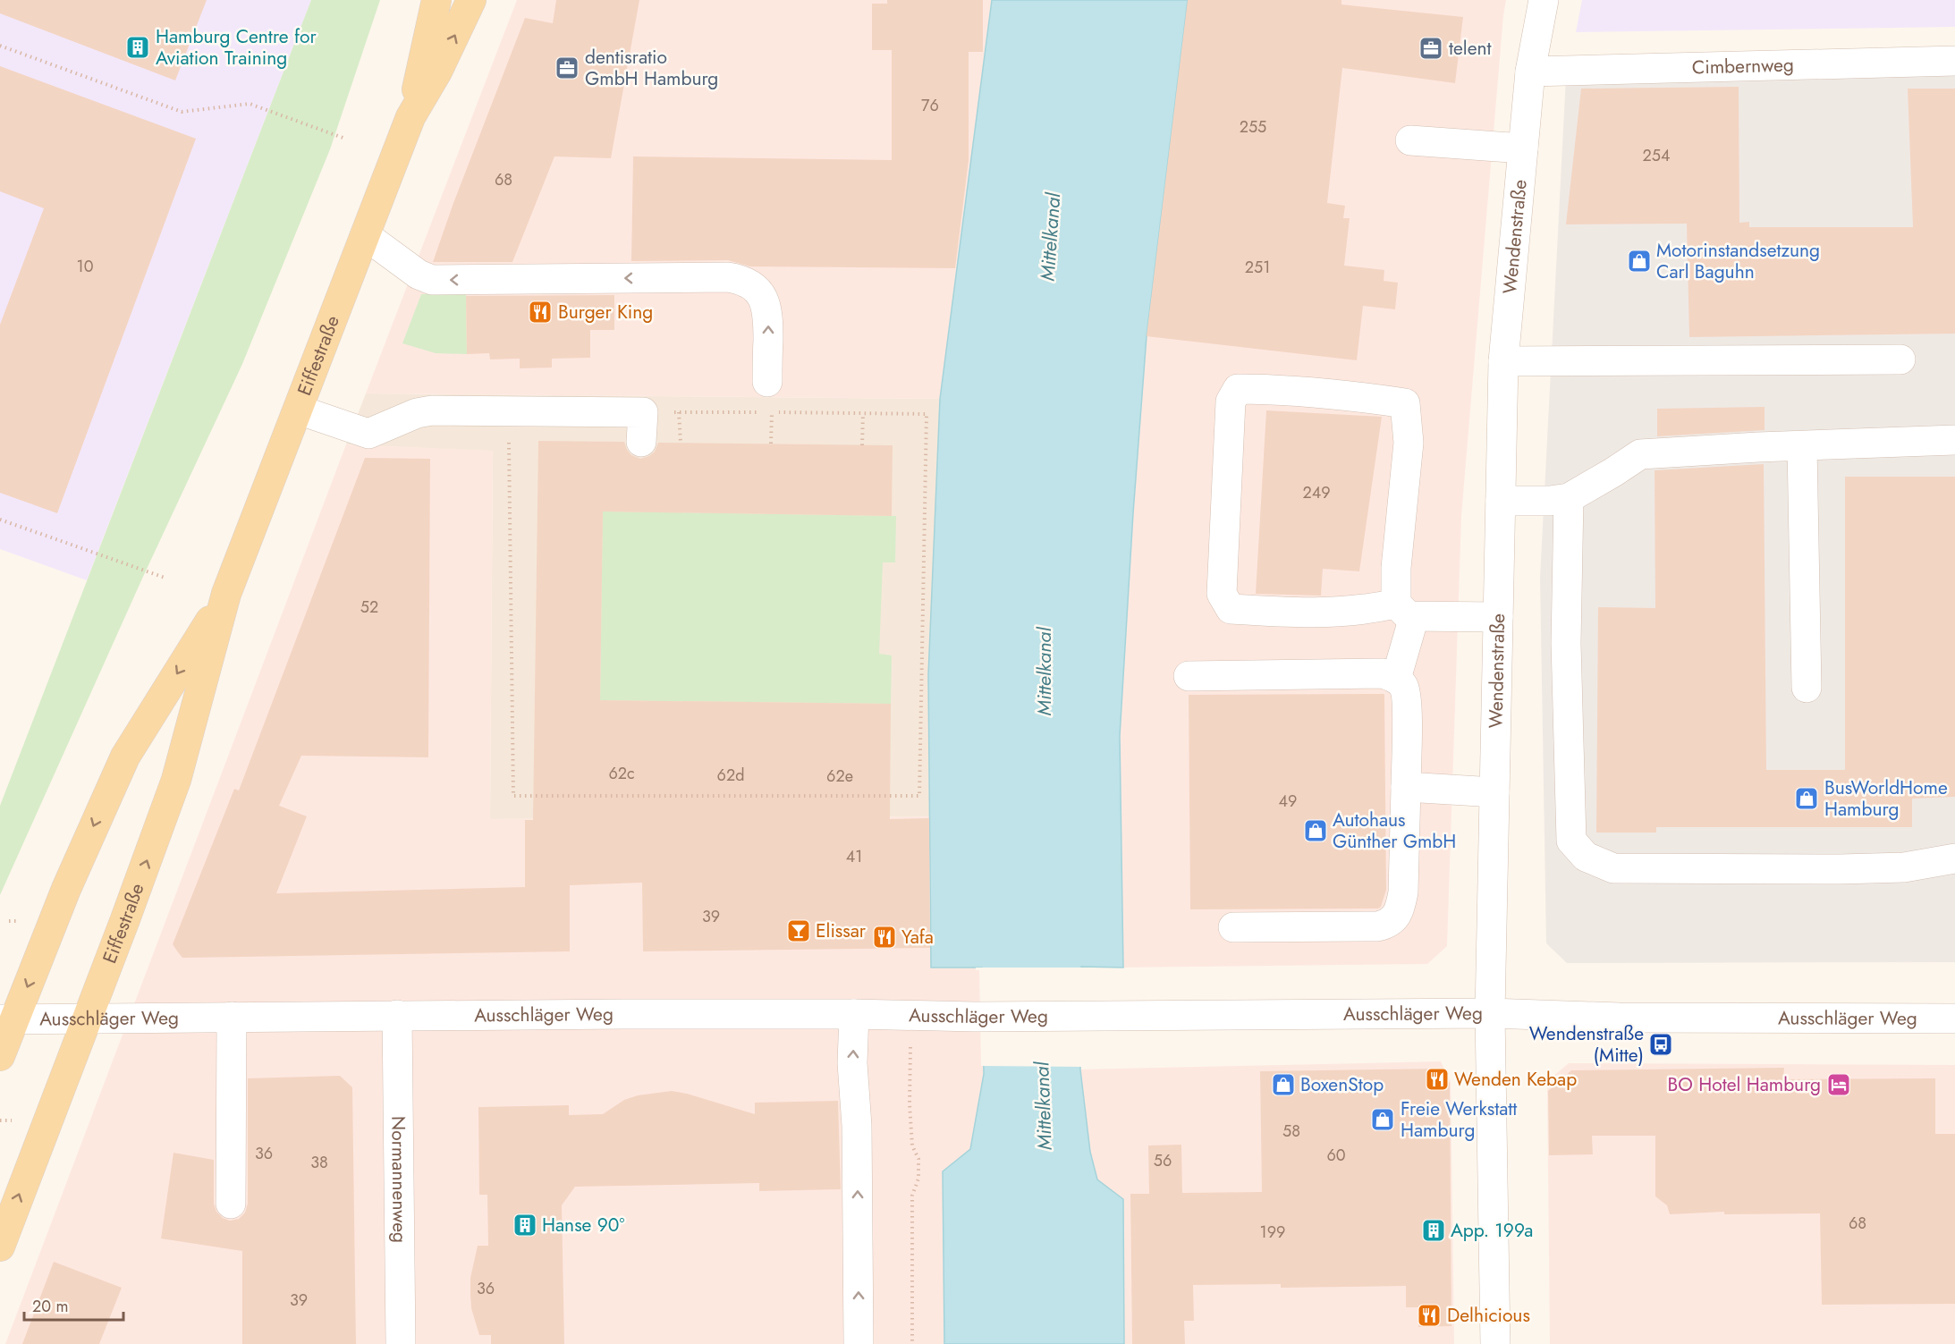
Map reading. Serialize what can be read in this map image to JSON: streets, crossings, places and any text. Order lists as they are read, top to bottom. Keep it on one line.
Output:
{"streets":{"main road":["Eiffestraße"],"street":["Cimbernweg","Wendenstraße","Ausschläger Weg","Normannenweg"]},"crossings":[["Cimbernweg","Wendenstraße"],["Wendenstraße","Ausschläger Weg"],["Eiffestraße","Ausschläger Weg"],["Ausschläger Weg","Normannenweg"]],"water":["Mittelkanal"],"places":{"building":["Hamburg Centre for Aviation Training","Hanse 90°","App. 199a"],"office":["telent","dentisratio GmbH Hamburg"],"shop":["Motorinstandsetzung Carl Baguhn","BusWorldHome Hamburg","Autohaus Günther GmbH","BoxenStop","Freie Werkstatt Hamburg"],"restaurant":["Burger King","Yafa","Wenden Kebap","Delhicious"],"bar":["Elissar"],"bus stop":["Wendenstraße (Mitte)"],"hotel":["BO Hotel Hamburg"]},"house_numbers":["76","255","254","68","10","251","249","52","62c","62d","62e","49","41","39","58","36","60","56","38","68","199","36","39"],"scale_bar":"20 m"}
